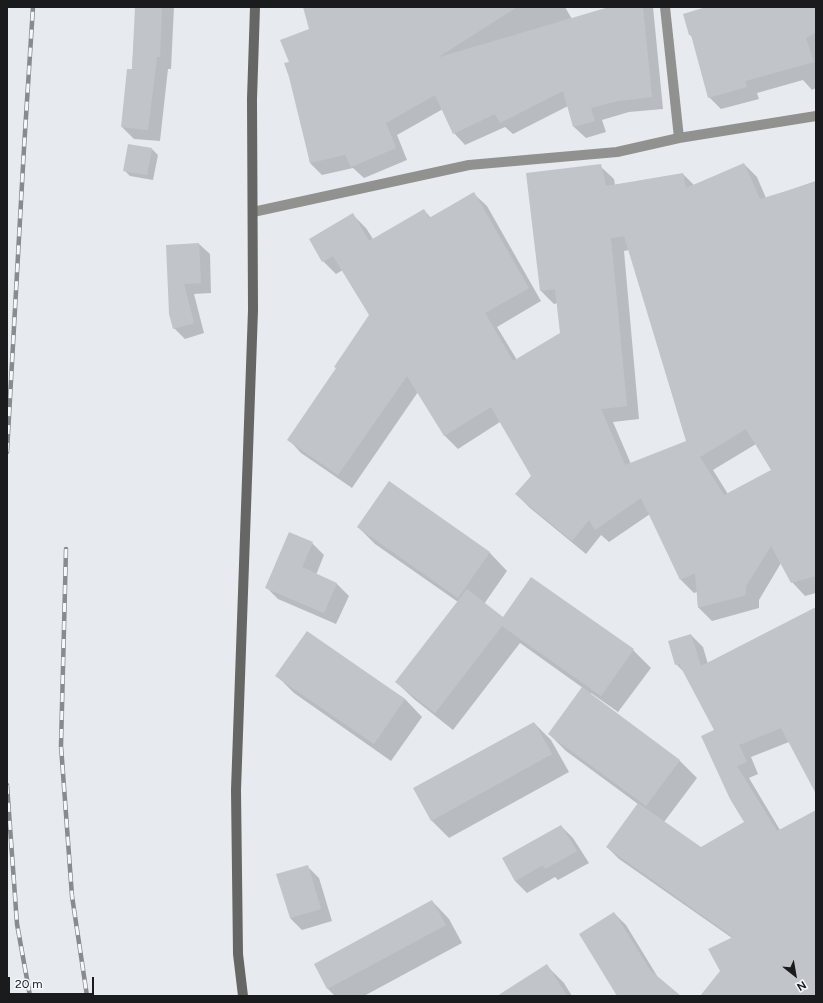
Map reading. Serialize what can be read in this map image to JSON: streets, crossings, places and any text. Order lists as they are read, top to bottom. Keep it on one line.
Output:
{"scale_bar":"20 m","north":"bottom right"}
